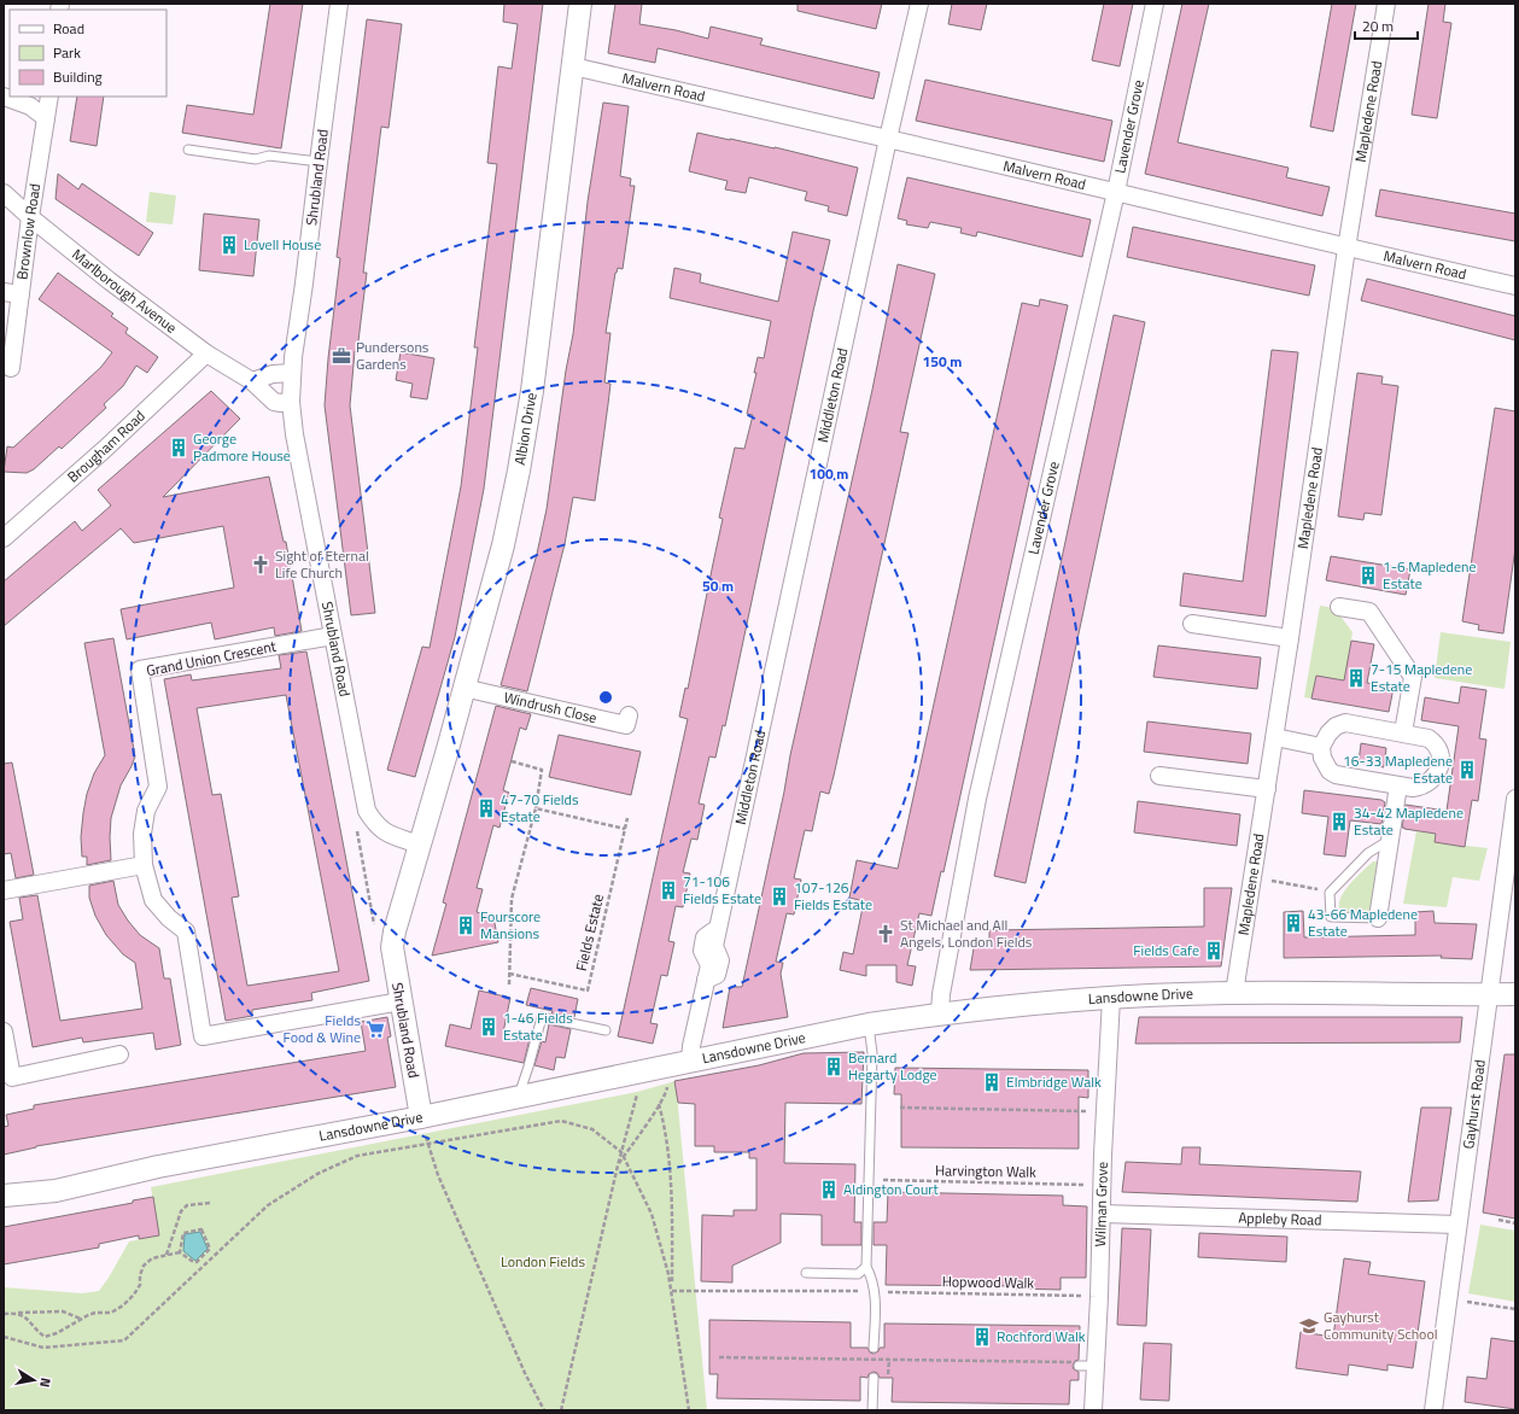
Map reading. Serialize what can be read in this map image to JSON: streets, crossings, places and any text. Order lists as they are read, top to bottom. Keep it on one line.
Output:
{"streets":{"street":["Malvern Road","Mapledene Road","Lavender Grove","Shrubland Road","Brownlow Road","Marlborough Avenue","Middleton Road","Albion Drive","Brougham Road","Grand Union Crescent","Windrush Close","Lansdowne Drive","Gayhurst Road","Wilman Grove","Appleby Road"],"path":["Fields Estate","Harvington Walk","Hopwood Walk"]},"crossings":[["Malvern Road","Mapledene Road"],["Malvern Road","Lavender Grove"],["Malvern Road","Middleton Road"],["Malvern Road","Albion Drive"],["Mapledene Road","Lansdowne Drive"],["Lavender Grove","Lansdowne Drive"],["Shrubland Road","Marlborough Avenue"],["Shrubland Road","Albion Drive"],["Shrubland Road","Grand Union Crescent"],["Shrubland Road","Lansdowne Drive"],["Brownlow Road","Marlborough Avenue"],["Marlborough Avenue","Brougham Road"],["Middleton Road","Lansdowne Drive"],["Albion Drive","Windrush Close"],["Lansdowne Drive","Gayhurst Road"],["Lansdowne Drive","Wilman Grove"],["Gayhurst Road","Appleby Road"],["Harvington Walk","Wilman Grove"],["Wilman Grove","Appleby Road"],["Wilman Grove","Hopwood Walk"]],"parks":["London Fields"],"places":{"building":["Lovell House","George Padmore House","1-6 Mapledene Estate","7-15 Mapledene Estate","16-33 Mapledene Estate","47-70 Fields Estate","34-42 Mapledene Estate","71-106 Fields Estate","107-126 Fields Estate","43-66 Mapledene Estate","Fourscore Mansions","Fields Cafe","1-46 Fields Estate","Bernard Hegarty Lodge","Elmbridge Walk","Aldington Court","Rochford Walk"],"office":["Pundersons Gardens"],"church":["Sight of Eternal Life Church","St Michael and All Angels, London Fields"],"supermarket":["Fields Food & Wine"],"school or university":["Gayhurst Community School"]},"legend":["Road","Park","Building"],"scale_bar":"20 m","north":"right","rings":["150 m","100 m","50 m"]}
